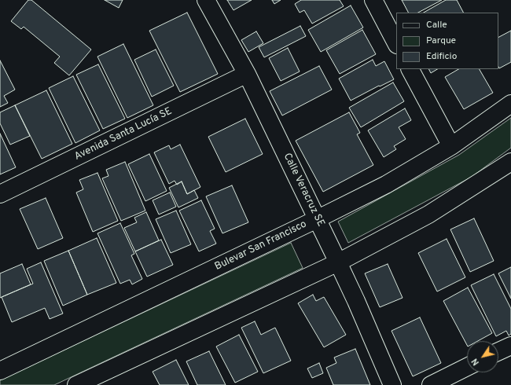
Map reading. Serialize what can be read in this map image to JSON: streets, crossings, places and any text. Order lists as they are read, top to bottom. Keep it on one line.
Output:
{"streets":{"street":["Avenida Santa Lucía SE","Calle Veracruz SE","Bulevar San Francisco"]},"crossings":[["Avenida Santa Lucía SE","Calle Veracruz SE"],["Calle Veracruz SE","Bulevar San Francisco"]],"legend":["Calle","Parque","Edificio"],"north":"bottom left"}
